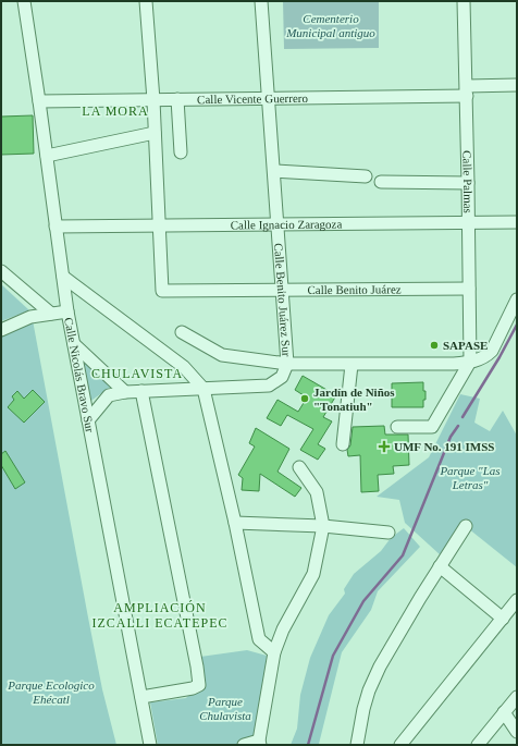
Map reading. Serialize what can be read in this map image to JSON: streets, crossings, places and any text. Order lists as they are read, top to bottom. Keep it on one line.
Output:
{"streets":{"street":["Calle Vicente Guerrero","Calle Palmas","Calle Ignacio Zaragoza","Calle Benito Juárez","Calle Benito Juárez Sur","Calle Nicolás Bravo Sur"]},"crossings":[["Calle Vicente Guerrero","Calle Palmas"],["Calle Vicente Guerrero","Calle Benito Juárez Sur"],["Calle Vicente Guerrero","Calle Nicolás Bravo Sur"],["Calle Palmas","Calle Ignacio Zaragoza"],["Calle Palmas","Calle Benito Juárez"],["Calle Ignacio Zaragoza","Calle Benito Juárez"],["Calle Ignacio Zaragoza","Calle Benito Juárez Sur"],["Calle Ignacio Zaragoza","Calle Nicolás Bravo Sur"],["Calle Benito Juárez","Calle Benito Juárez Sur"]],"districts":["LA MORA","CHULAVISTA","AMPLIACIÓN IZCALLI ECATEPEC"],"parks":["Cementerio Municipal antiguo","Parque \"Las Letras\"","Parque Ecologico Ehécatl","Parque Chulavista"],"places":{"other":["SAPASE","Jardín de Niños \"Tonatiuh\""],"health":["UMF No. 191 IMSS"]}}
